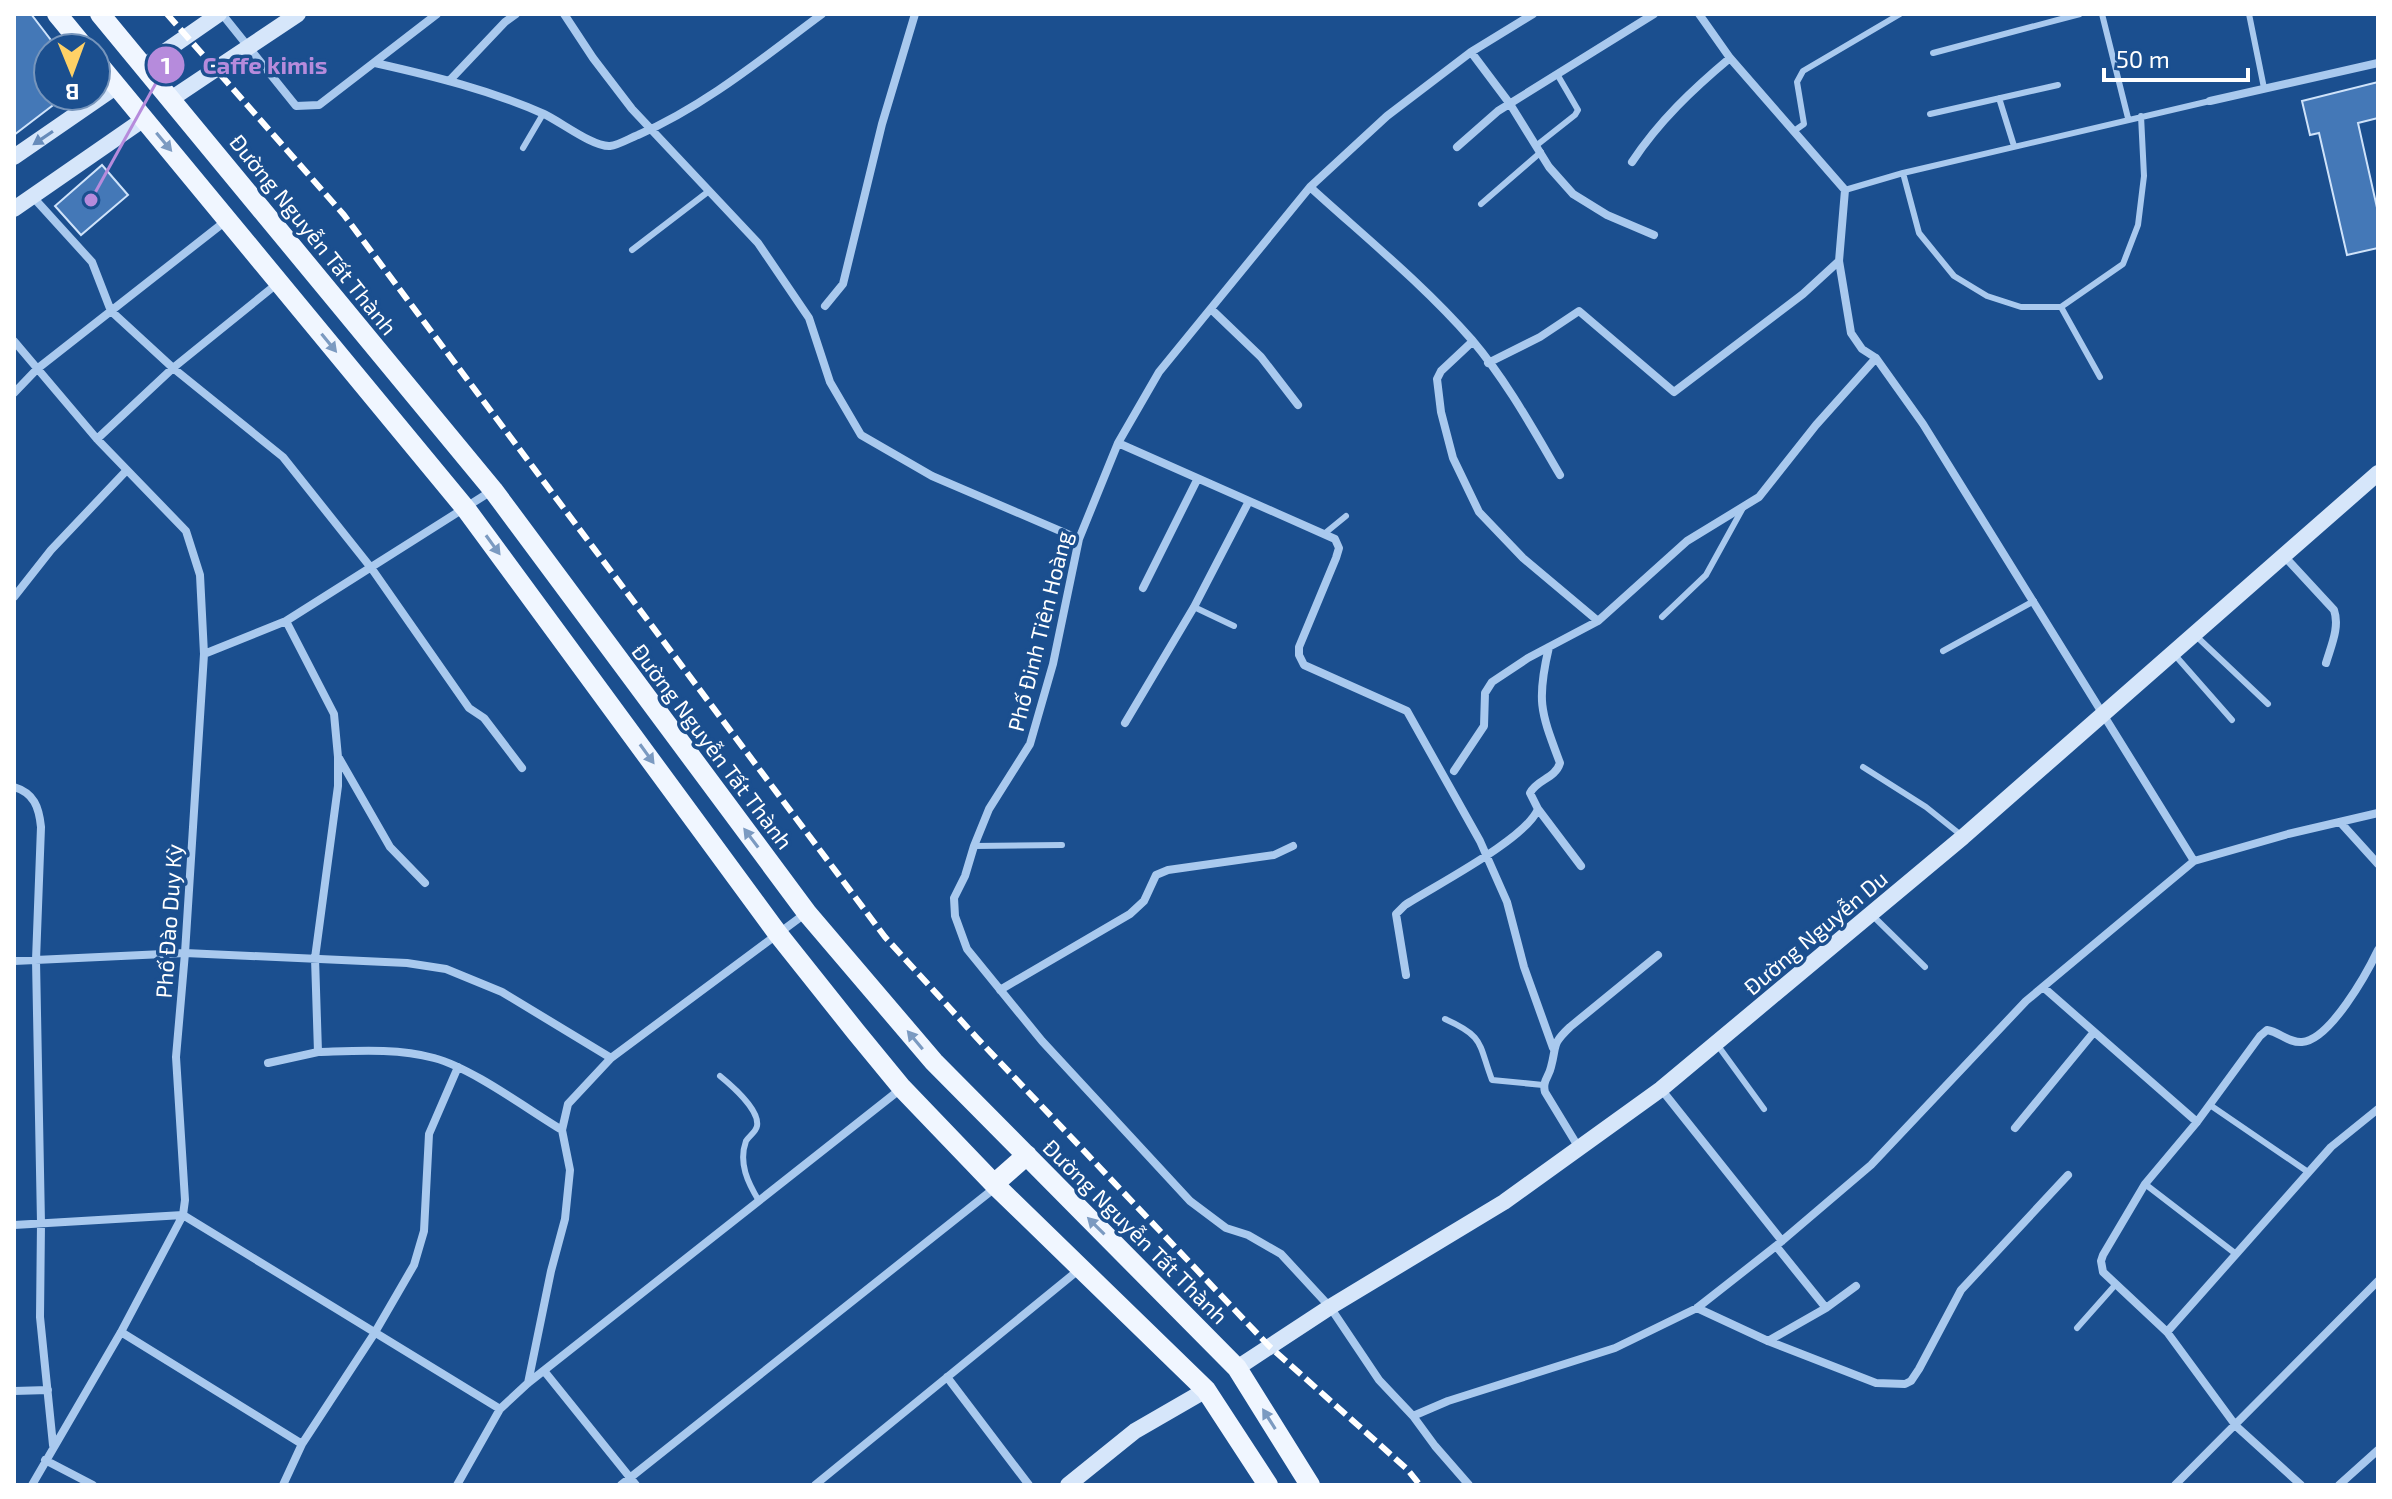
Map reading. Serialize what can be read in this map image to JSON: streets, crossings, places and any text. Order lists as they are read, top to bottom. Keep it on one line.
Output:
{"streets":{"main road":["Đường Nguyễn Tất Thành"],"street":["Phố Đinh Tiên Hoàng","Phố Đào Duy Kỳ","Đường Nguyễn Du"]},"crossings":[["Đường Nguyễn Tất Thành","Đường Nguyễn Du"],["Phố Đinh Tiên Hoàng","Đường Nguyễn Du"]],"places":["Caffe kimis"],"scale_bar":"50 m","north":"bottom"}
